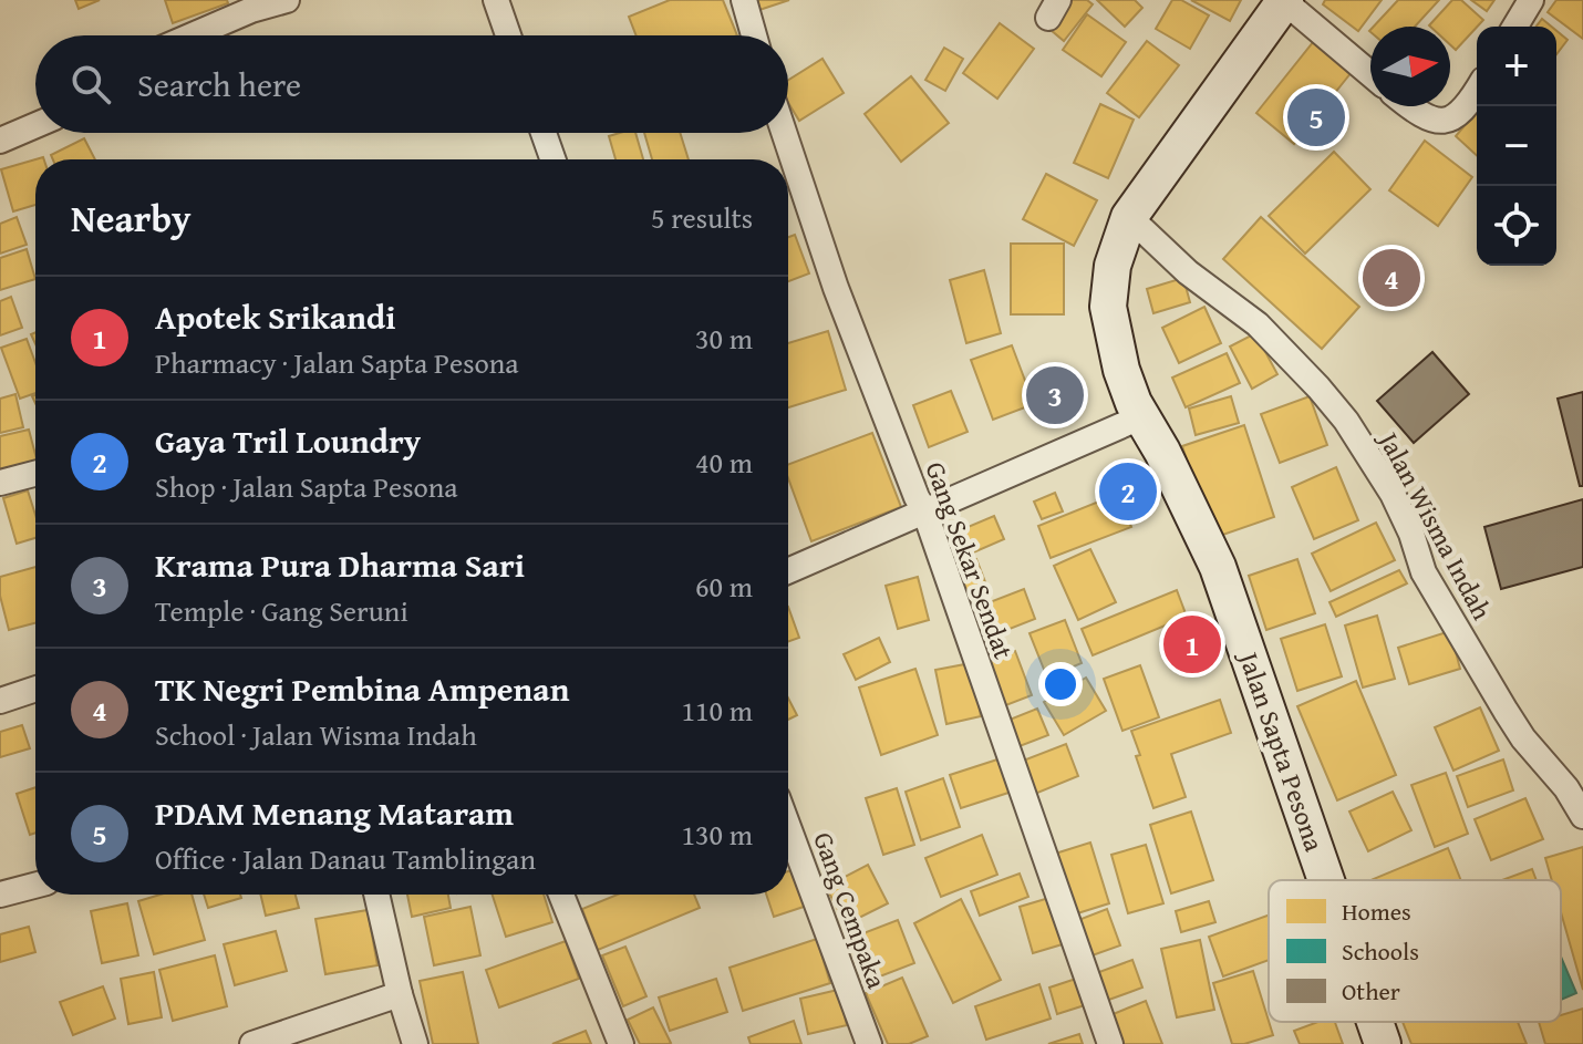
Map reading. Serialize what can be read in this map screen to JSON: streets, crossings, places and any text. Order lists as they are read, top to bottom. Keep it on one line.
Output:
{"streets":{"street":["Jalan Wisma Indah","Gang Sekar Sendat","Jalan Sapta Pesona","Gang Cempaka"]},"crossings":[["Jalan Wisma Indah","Jalan Sapta Pesona"]],"legend":["Homes","Schools","Other"],"north":"right","page":{"map_buttons":["+","−"],"search":"Search here","pins":["5","4","3","2","1"],"heading":["Nearby","5 results"],"list":[{"mark":"1","name":"Apotek Srikandi","note":"Pharmacy · Jalan Sapta Pesona","value":"30 m"},{"mark":"2","name":"Gaya Tril Loundry","note":"Shop · Jalan Sapta Pesona","value":"40 m"},{"mark":"3","name":"Krama Pura Dharma Sari","note":"Temple · Gang Seruni","value":"60 m"},{"mark":"4","name":"TK Negri Pembina Ampenan","note":"School · Jalan Wisma Indah","value":"110 m"},{"mark":"5","name":"PDAM Menang Mataram","note":"Office · Jalan Danau Tamblingan","value":"130 m"}]}}
